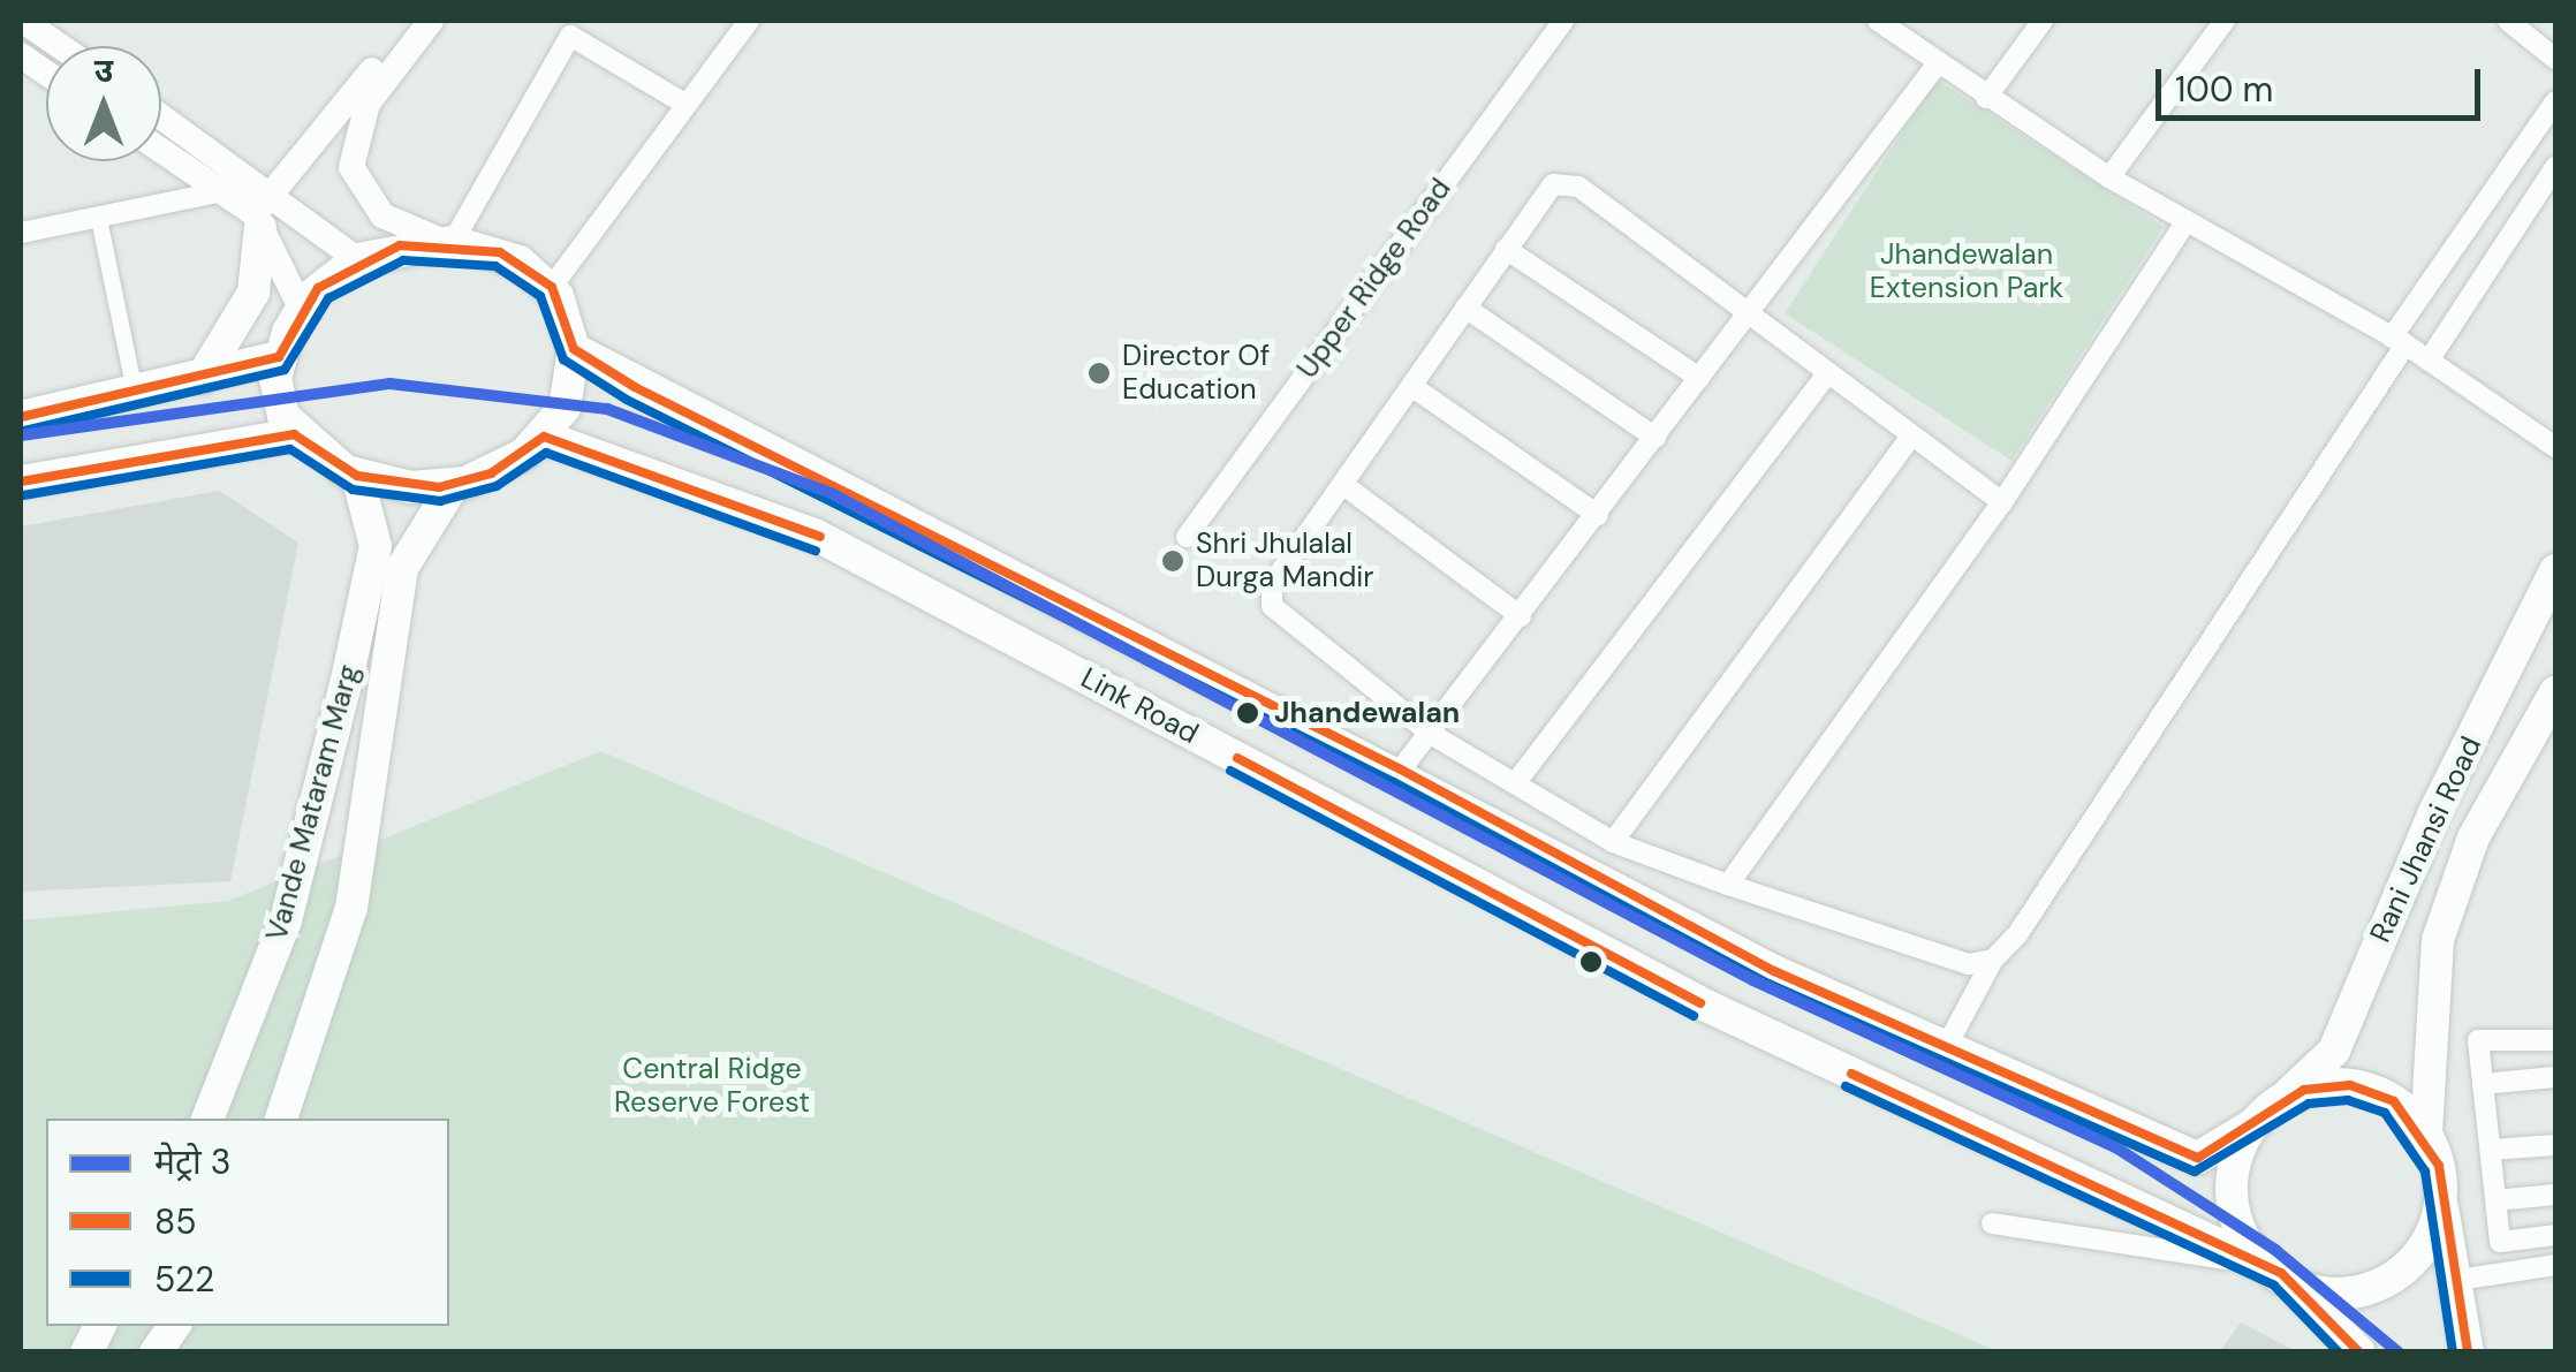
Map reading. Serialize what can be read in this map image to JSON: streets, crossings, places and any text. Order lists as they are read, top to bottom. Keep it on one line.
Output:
{"streets":{"main road":["Link Road","Vande Mataram Marg","Rani Jhansi Road"],"street":["Upper Ridge Road"]},"crossings":[["Link Road","Vande Mataram Marg"],["Link Road","Rani Jhansi Road"]],"parks":["Jhandewalan Extension Park","Central Ridge Reserve Forest"],"places":["Director Of Education","Shri Jhulalal Durga Mandir","Jhandewalan"],"lines":["transit line 85","transit line 522","metro line 3"],"legend":["मेट्रो 3","85","522"],"scale_bar":"100 m","north":"top"}
